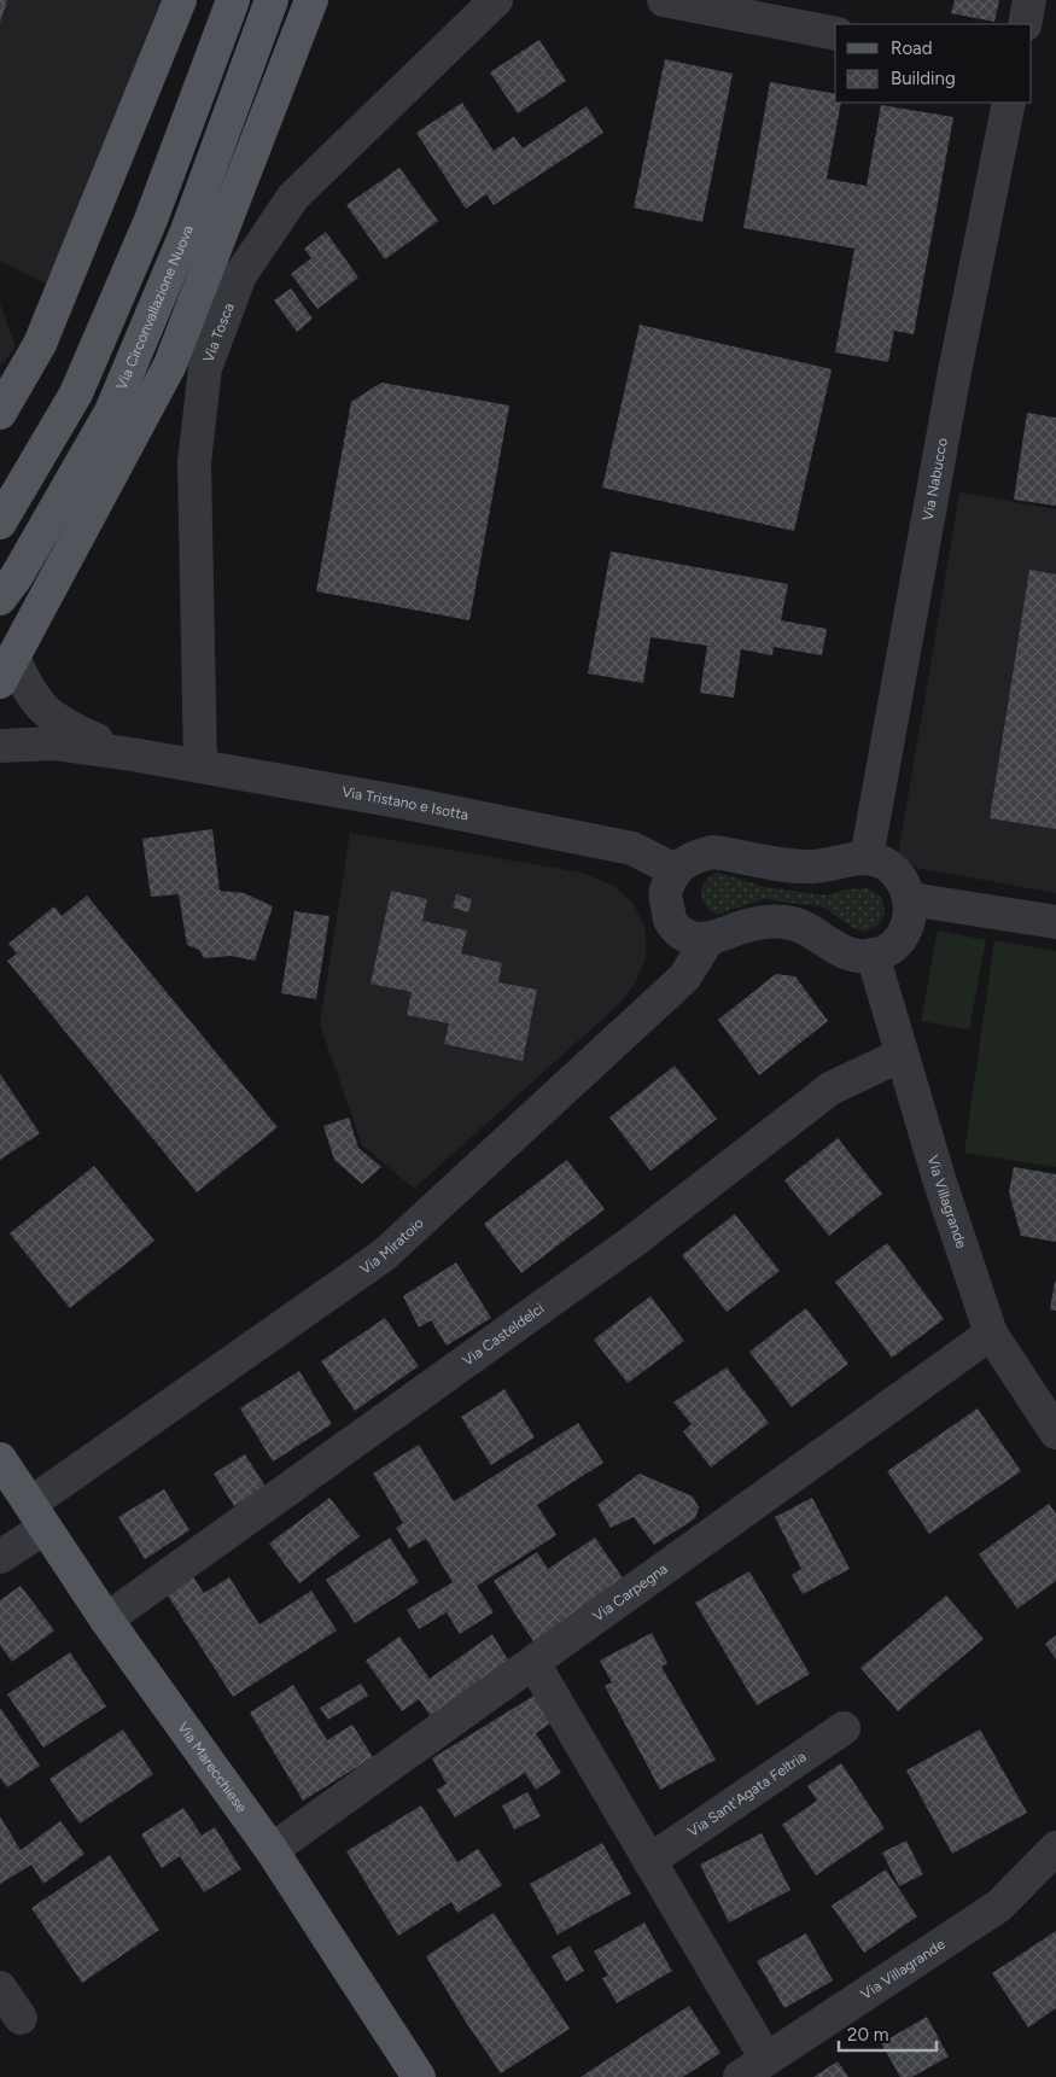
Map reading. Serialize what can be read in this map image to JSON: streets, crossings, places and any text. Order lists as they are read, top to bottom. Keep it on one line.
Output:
{"streets":{"main road":["Via Circonvallazione Nuova","Via Marecchiese"],"street":["Via Tosca","Via Nabucco","Via Tristano e Isotta","Via Villagrande","Via Miratoio","Via Casteldelci","Via Carpegna","Via Sant'Agata Feltria"]},"crossings":[["Via Tosca","Via Tristano e Isotta"],["Via Villagrande","Via Casteldelci"],["Via Villagrande","Via Carpegna"],["Via Miratoio","Via Marecchiese"],["Via Casteldelci","Via Marecchiese"],["Via Carpegna","Via Marecchiese"]],"legend":["Road","Building"],"scale_bar":"20 m"}
